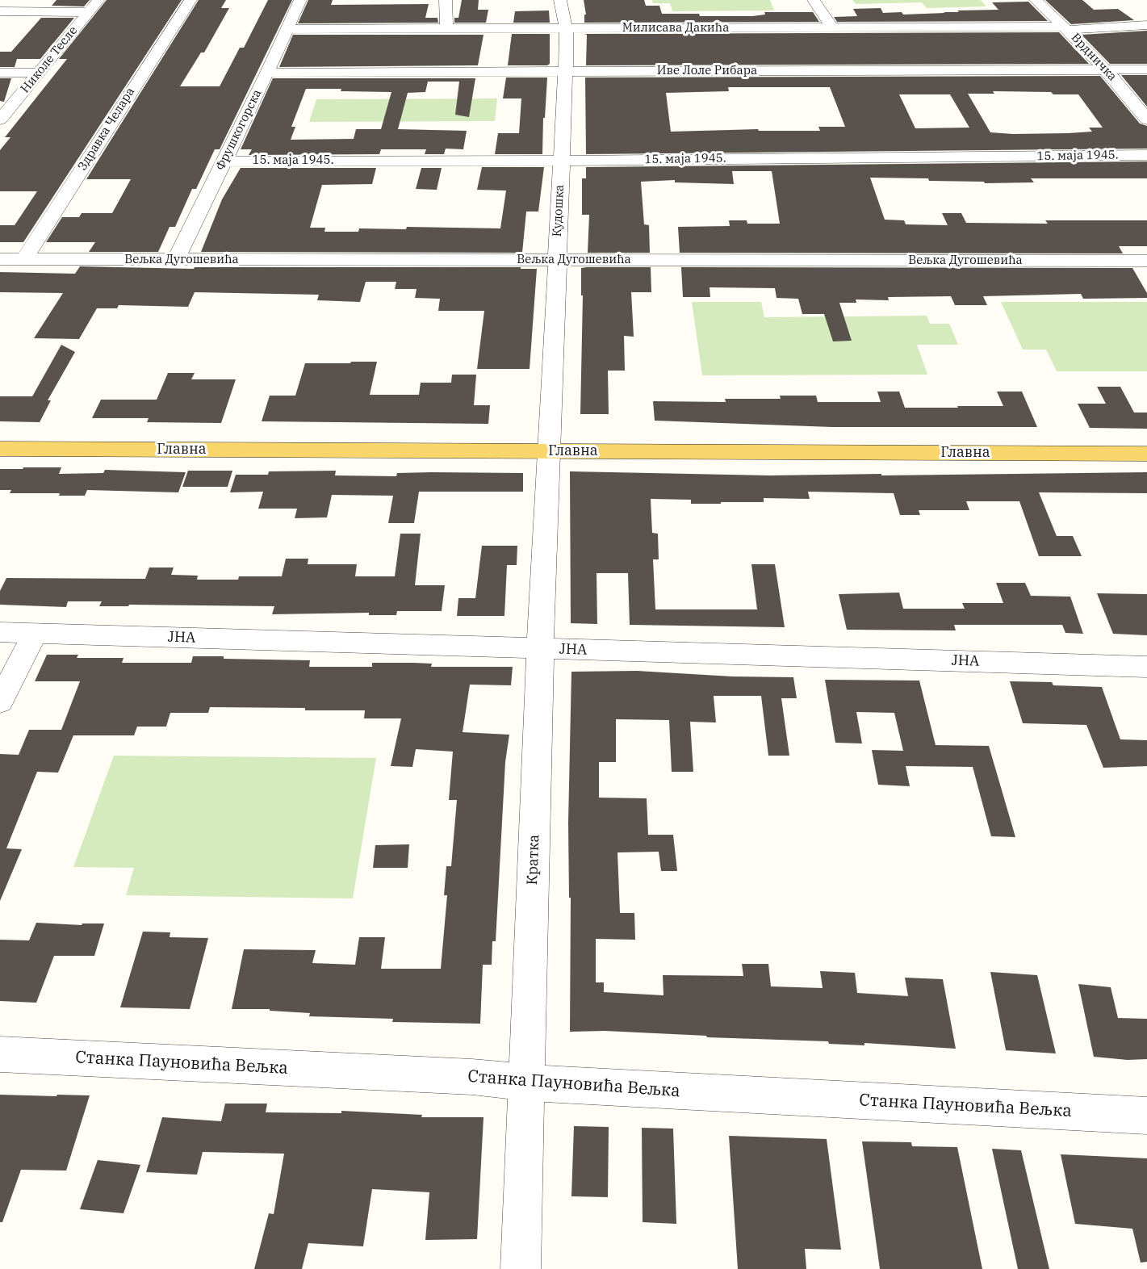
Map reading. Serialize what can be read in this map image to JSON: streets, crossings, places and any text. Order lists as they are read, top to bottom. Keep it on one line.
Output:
{"streets":{"main road":["Главна"],"street":["Милисава Дакића","Врдничка","Николе Тесле","Иве Лоле Рибара","Здравка Челара","Фрушкогорска","15. маја 1945.","Кудошка","Вељка Дугошевића","ЈНА","Кратка","Станка Пауновића Вељка"]},"crossings":[["Милисава Дакића","Врдничка"],["Милисава Дакића","Фрушкогорска"],["Милисава Дакића","Кудошка"],["Врдничка","Иве Лоле Рибара"],["Иве Лоле Рибара","Фрушкогорска"],["Иве Лоле Рибара","Кудошка"],["Здравка Челара","Вељка Дугошевића"],["Фрушкогорска","15. маја 1945."],["Фрушкогорска","Вељка Дугошевића"],["15. маја 1945.","Кудошка"],["Кудошка","Вељка Дугошевића"],["Кудошка","Главна"],["Кудошка","Кратка"],["Главна","Кратка"],["ЈНА","Кратка"],["Кратка","Станка Пауновића Вељка"]]}
